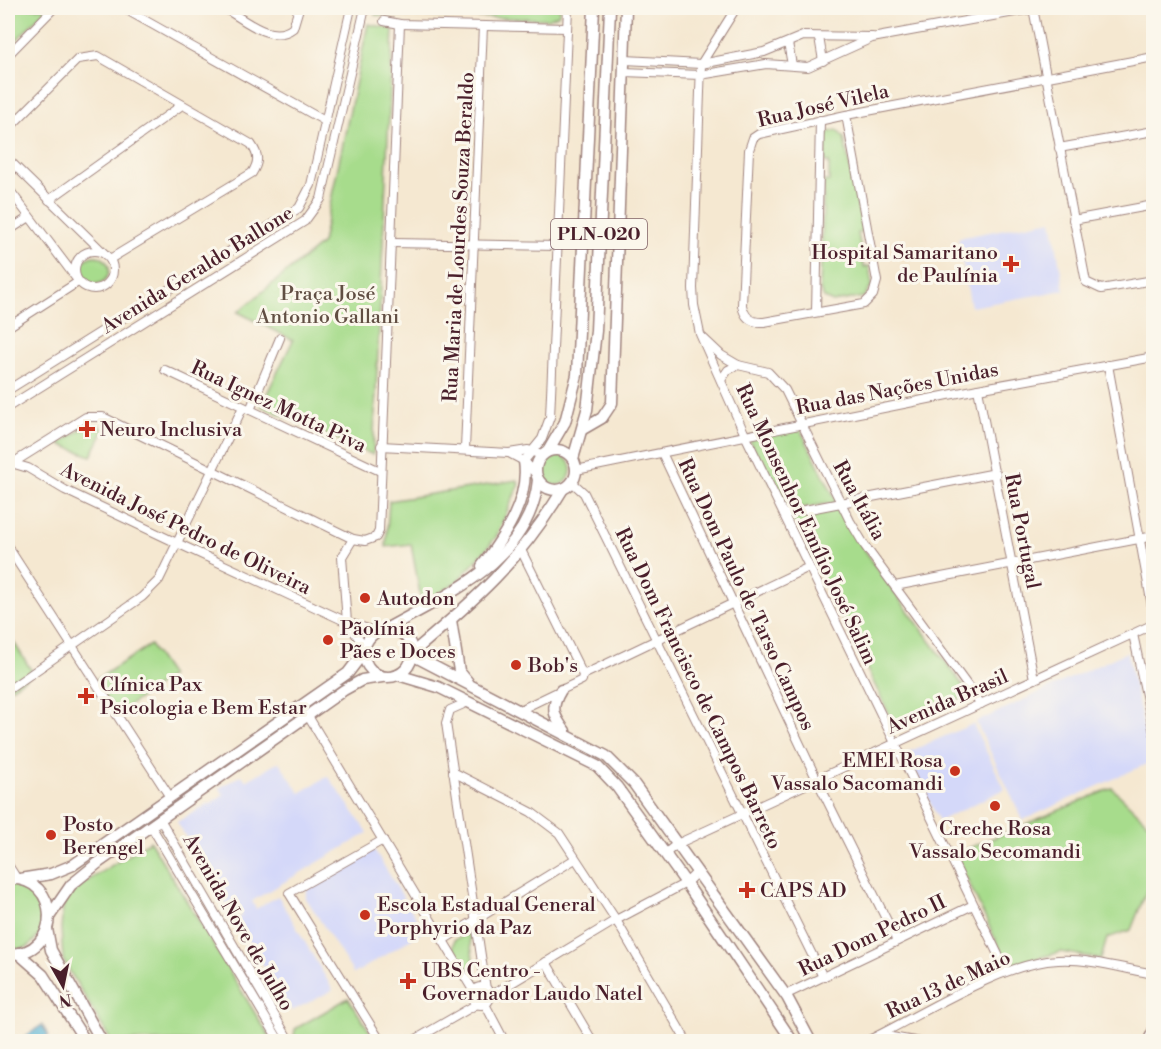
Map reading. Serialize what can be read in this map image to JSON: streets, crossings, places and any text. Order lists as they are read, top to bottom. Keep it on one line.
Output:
{"streets":{"main road":["PLN-020"],"street":["Rua José Vilela","Rua Maria de Lourdes Souza Beraldo","Avenida Geraldo Ballone","Rua das Nações Unidas","Rua Ignez Motta Piva","Rua Itália","Rua Monsenhor Emílio José Salim","Avenida José Pedro de Oliveira","Rua Portugal","Rua Dom Paulo de Tarso Campos","Rua Dom Francisco de Campos Barreto","Avenida Brasil","Avenida Nove de Julho","Rua Dom Pedro II","Rua 13 de Maio"]},"crossings":[["PLN-020","Rua das Nações Unidas"],["PLN-020","Avenida José Pedro de Oliveira"],["PLN-020","Rua Dom Francisco de Campos Barreto"],["Rua das Nações Unidas","Rua Itália"],["Rua das Nações Unidas","Rua Monsenhor Emílio José Salim"],["Rua das Nações Unidas","Rua Portugal"],["Rua das Nações Unidas","Rua Dom Paulo de Tarso Campos"],["Rua das Nações Unidas","Rua Dom Francisco de Campos Barreto"],["Rua Itália","Rua Monsenhor Emílio José Salim"],["Rua Itália","Avenida Brasil"],["Rua Monsenhor Emílio José Salim","Avenida Brasil"],["Rua Monsenhor Emílio José Salim","Rua Dom Pedro II"],["Rua Monsenhor Emílio José Salim","Rua 13 de Maio"],["Rua Portugal","Avenida Brasil"],["Rua Dom Paulo de Tarso Campos","Avenida Brasil"],["Rua Dom Paulo de Tarso Campos","Rua Dom Pedro II"],["Rua Dom Francisco de Campos Barreto","Avenida Brasil"],["Rua Dom Francisco de Campos Barreto","Rua Dom Pedro II"]],"parks":["Praça José Antonio Gallani"],"places":{"health":["Hospital Samaritano de Paulínia","Neuro Inclusiva","Clínica Pax Psicologia e Bem Estar","CAPS AD","UBS Centro - Governador Laudo Natel"],"other":["Autodon","Pãolínia Pães e Doces","Bob's","EMEI Rosa Vassalo Sacomandi","Creche Rosa Vassalo Secomandi","Posto Berengel","Escola Estadual General Porphyrio da Paz"]},"north":"bottom"}
